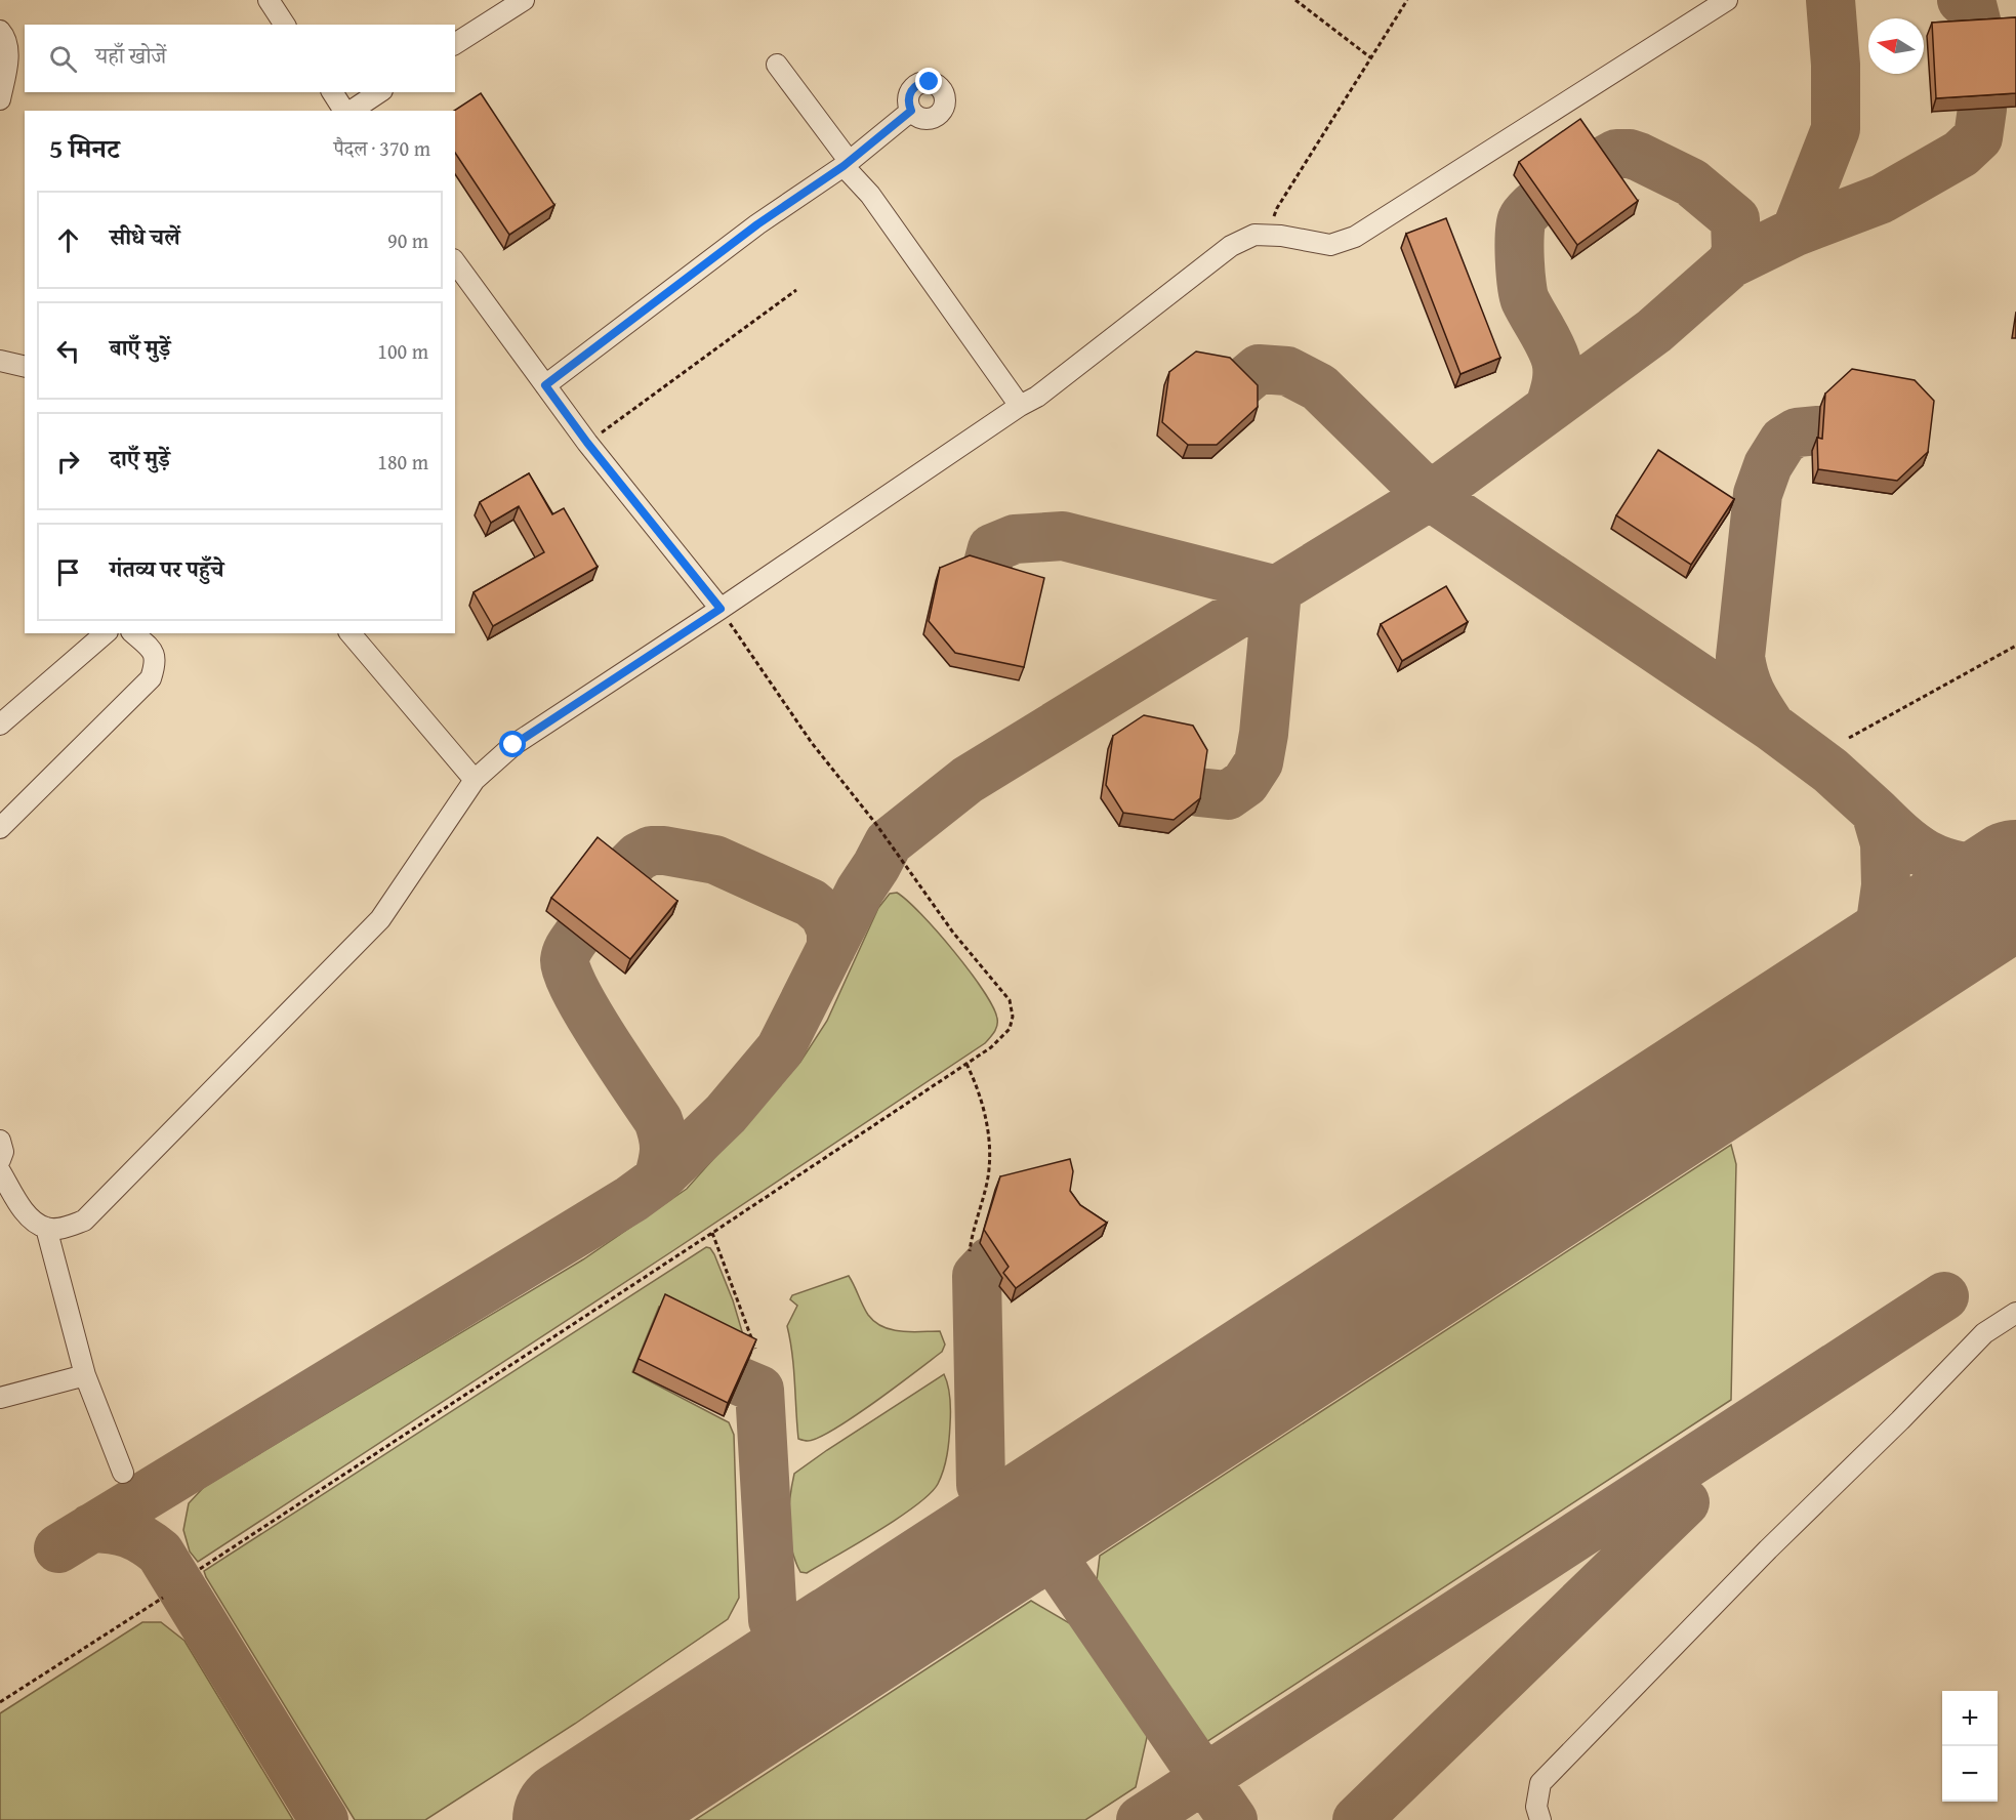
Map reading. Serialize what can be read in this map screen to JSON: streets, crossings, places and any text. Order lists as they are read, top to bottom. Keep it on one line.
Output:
{"north":"left","page":{"search":"यहाँ खोजें","heading":["5 मिनट","पैदल · 370 m"],"list":[["सीधे चलें","90 m"],["बाएँ मुड़ें","100 m"],["दाएँ मुड़ें","180 m"],"गंतव्य पर पहुँचे"],"map_buttons":["+","−"]}}
